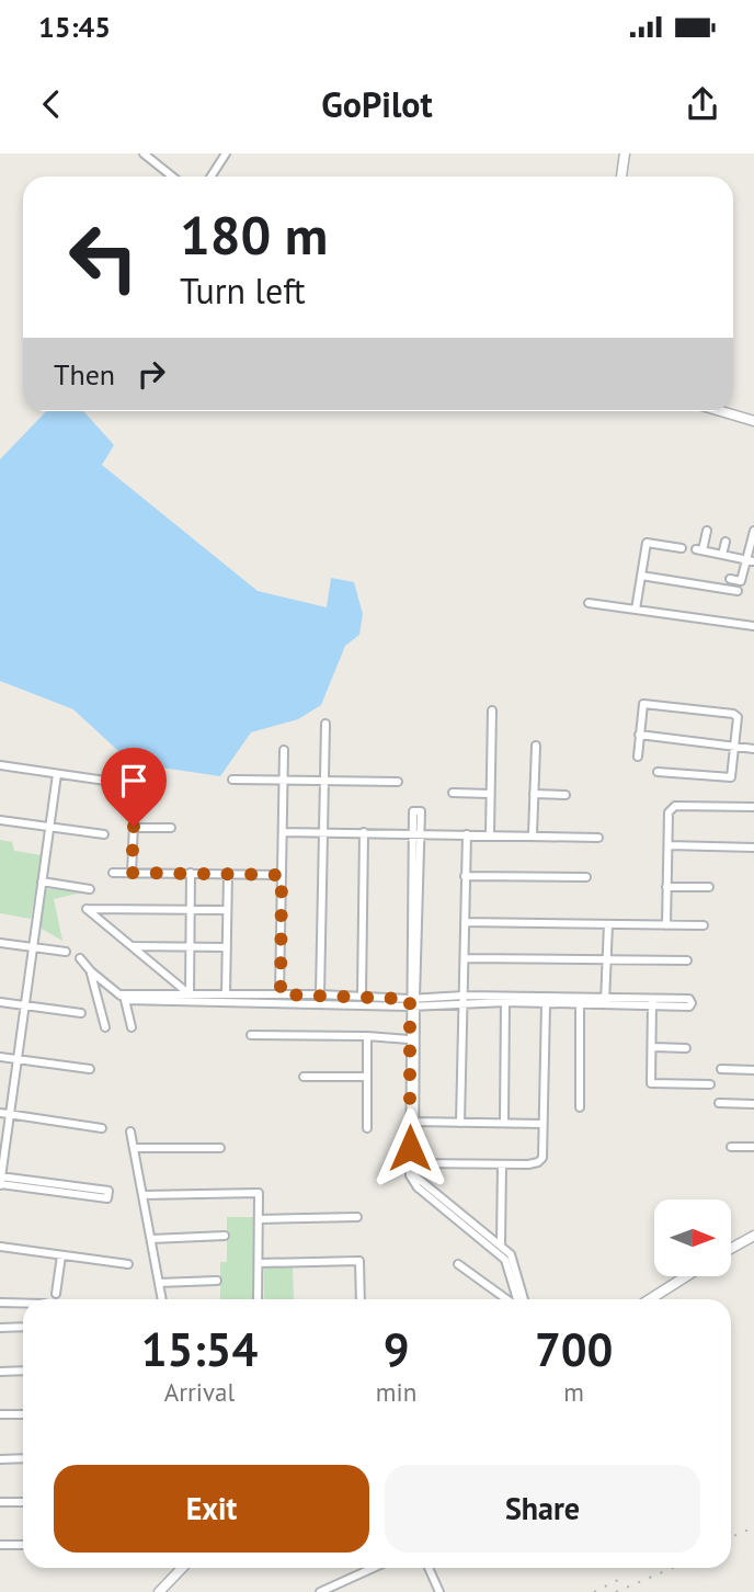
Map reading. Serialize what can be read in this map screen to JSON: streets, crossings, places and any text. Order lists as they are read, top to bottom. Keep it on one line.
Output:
{"north":"right","page":{"status":"15:45","header":"GoPilot","turn":["180 m","Turn left"],"then":"Then","eta":["15:54","Arrival","9","min","700","m"],"buttons":["Exit","Share"]}}
